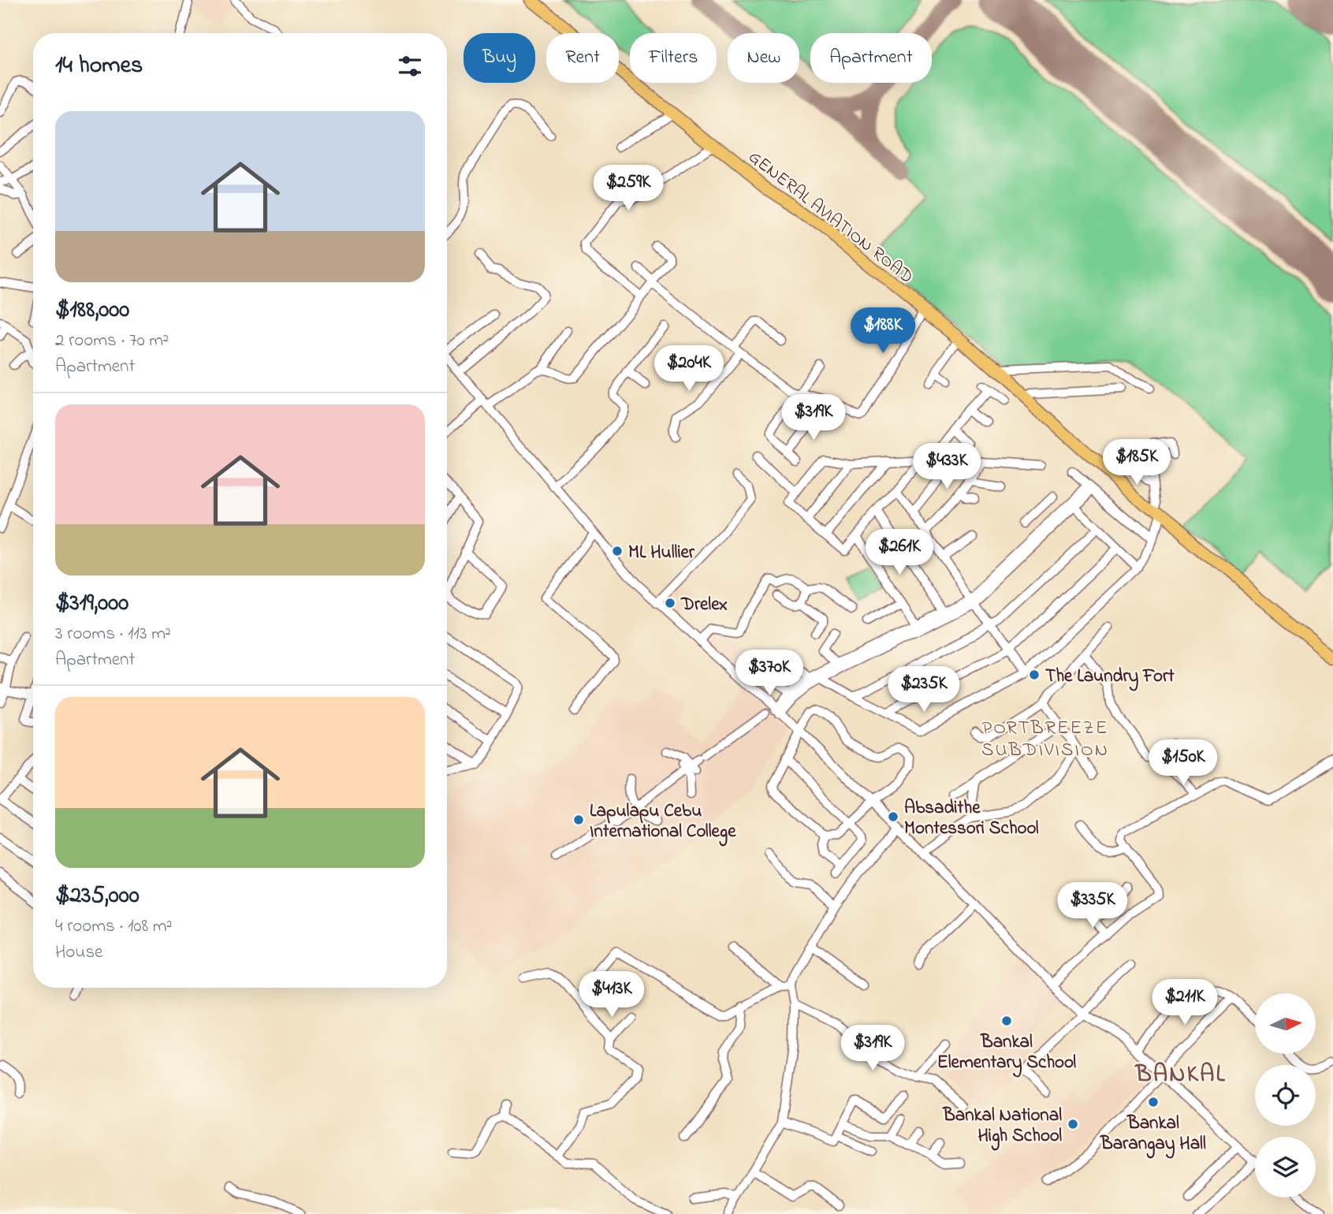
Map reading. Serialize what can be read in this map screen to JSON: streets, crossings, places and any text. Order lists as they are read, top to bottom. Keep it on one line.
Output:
{"streets":{"main road":["GENERAL AVIATION ROAD"]},"districts":["PORTBREEZE SUBDIVISION","BANKAL"],"places":["ML Hullier","Drelex","The Laundry Fort","Absadithe Montessori School","Lapulapu Cebu International College","Bankal Elementary School","Bankal Barangay Hall","Bankal National High School"],"north":"right","page":{"chip":["Buy","Rent","Filters","New","Apartment"],"heading":"14 homes","list":[{"name":"$188,000","note":"2 rooms · 70 m² · Apartment"},{"name":"$319,000","note":"3 rooms · 113 m² · Apartment"},{"name":"$235,000","note":"4 rooms · 108 m² · House"}],"price":["$259K","$188K","$204K","$319K","$185K","$433K","$261K","$370K","$235K","$150K","$335K","$413K","$211K","$319K"]}}
